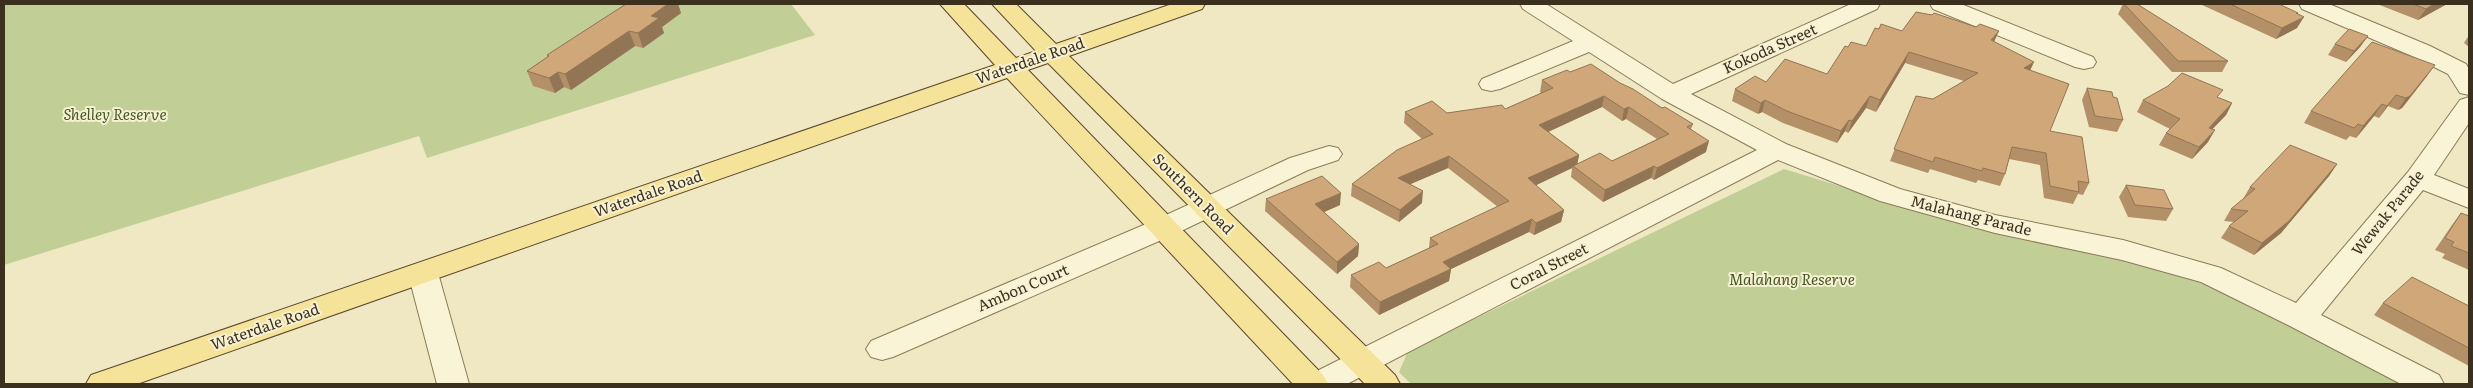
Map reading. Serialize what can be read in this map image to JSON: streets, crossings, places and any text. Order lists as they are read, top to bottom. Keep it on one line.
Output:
{"streets":{"main road":["Waterdale Road","Southern Road"],"street":["Kokoda Street","Wewak Parade","Malahang Parade","Coral Street","Ambon Court"]},"crossings":[["Kokoda Street","Malahang Parade"],["Waterdale Road","Southern Road"],["Southern Road","Coral Street"],["Southern Road","Ambon Court"],["Wewak Parade","Malahang Parade"],["Malahang Parade","Coral Street"]],"parks":["Shelley Reserve","Malahang Reserve"]}
